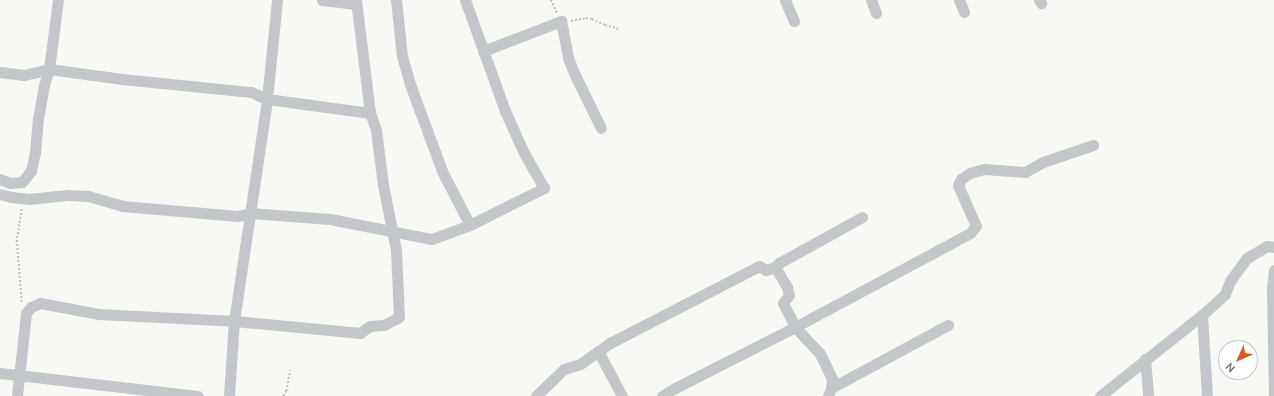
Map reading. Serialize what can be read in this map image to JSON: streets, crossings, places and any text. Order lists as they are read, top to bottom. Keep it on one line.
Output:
{"north":"bottom left"}
